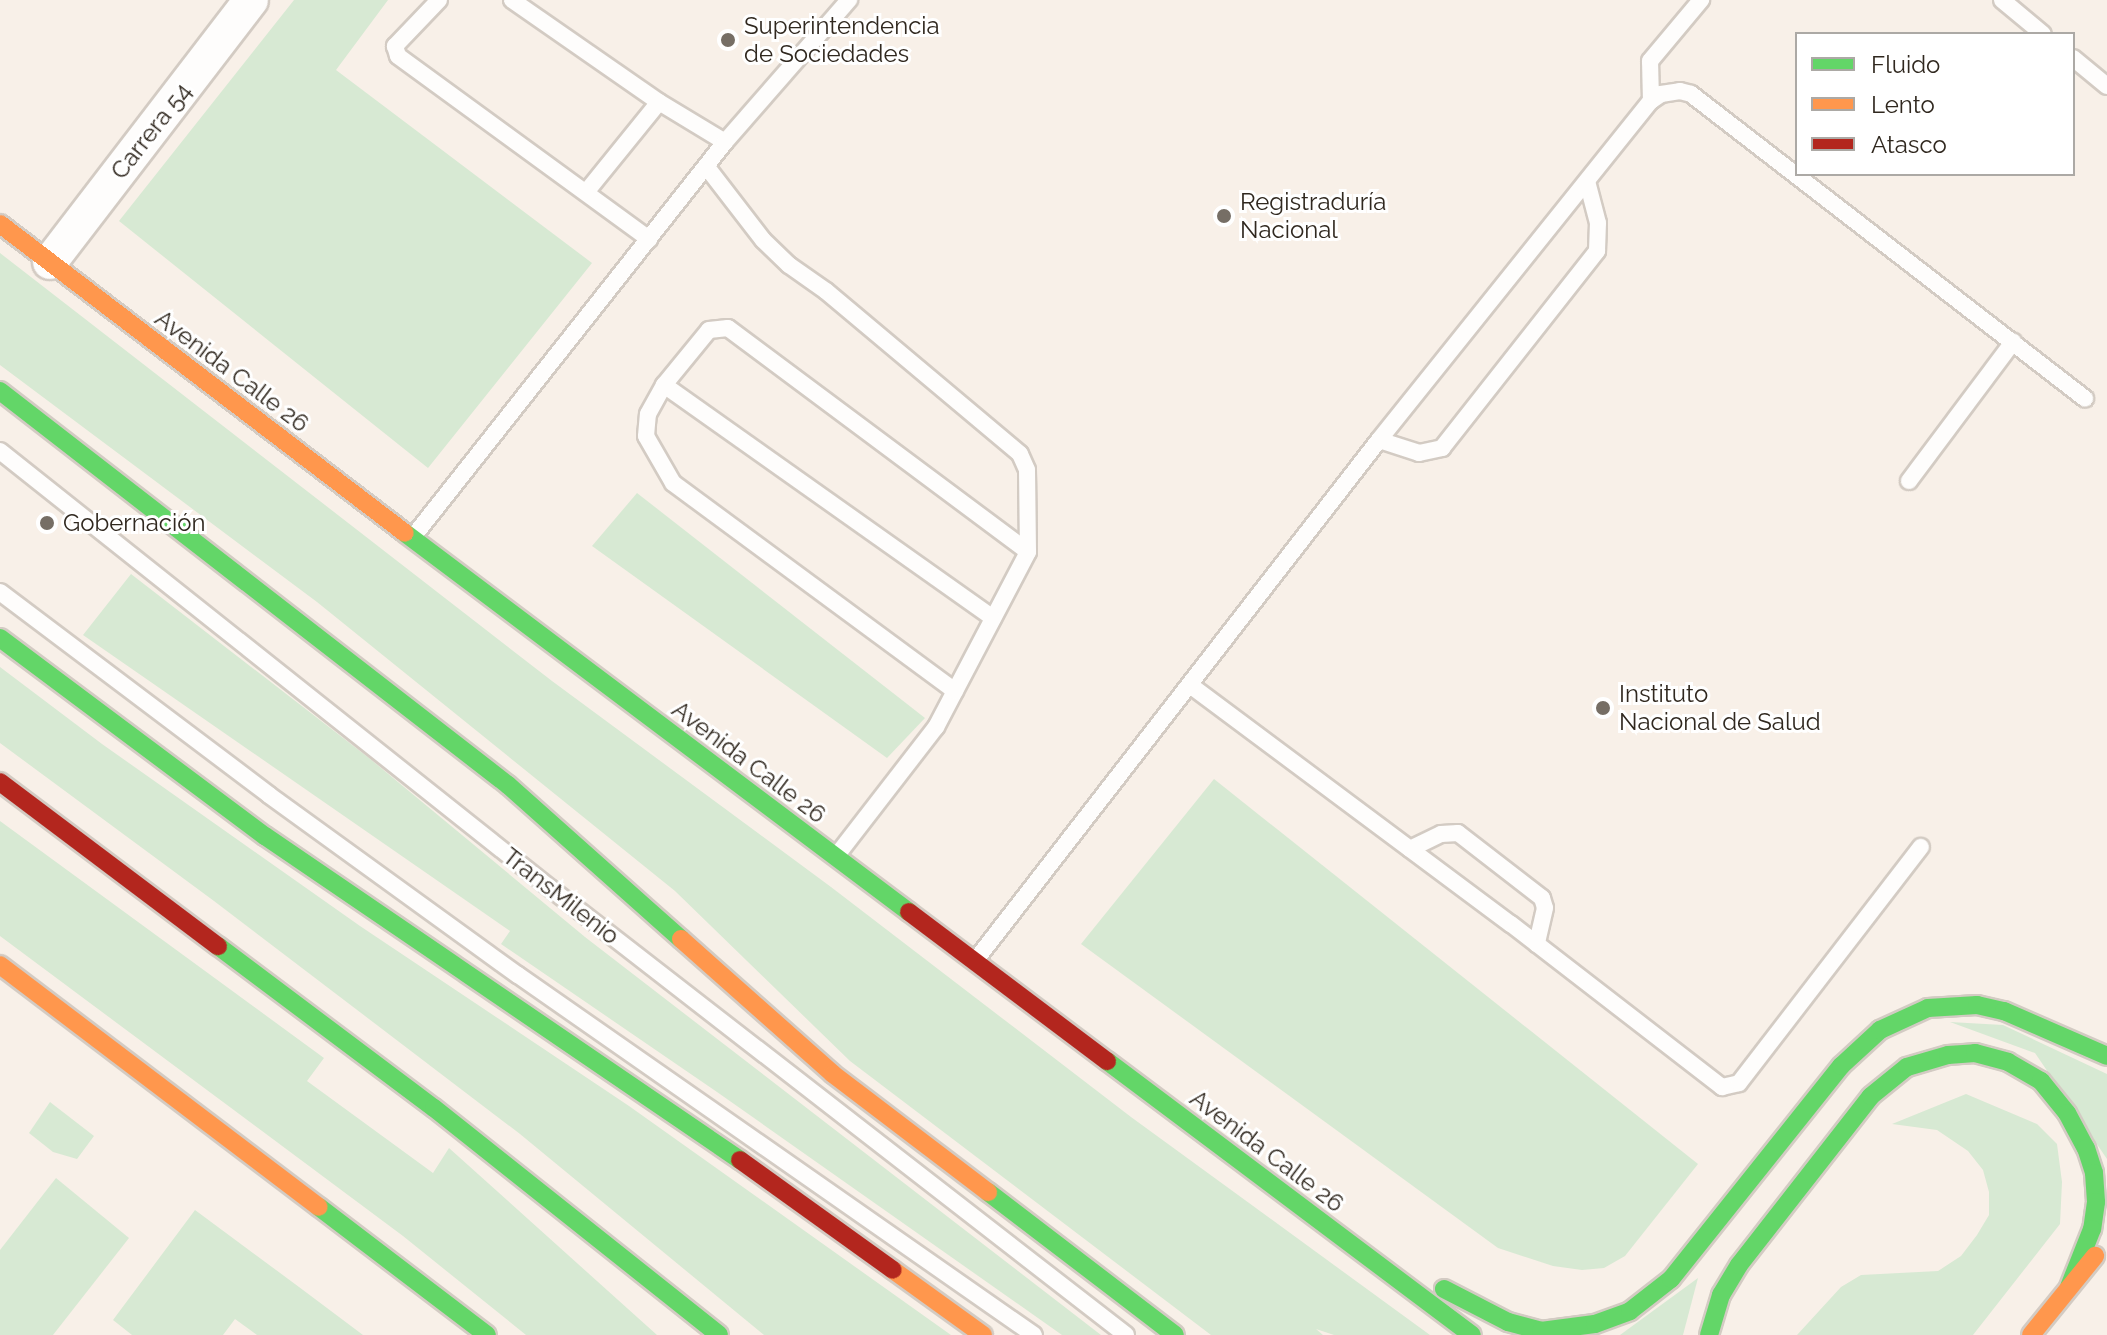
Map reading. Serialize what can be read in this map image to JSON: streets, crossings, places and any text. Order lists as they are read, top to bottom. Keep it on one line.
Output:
{"streets":{"main road":["Avenida Calle 26"],"street":["Carrera 54"],"lane":["TransMilenio"]},"crossings":[["Carrera 54","Avenida Calle 26"]],"places":["Superintendencia de Sociedades","Registraduría Nacional","Gobernación","Instituto Nacional de Salud"],"legend":["Fluido","Lento","Atasco"]}
